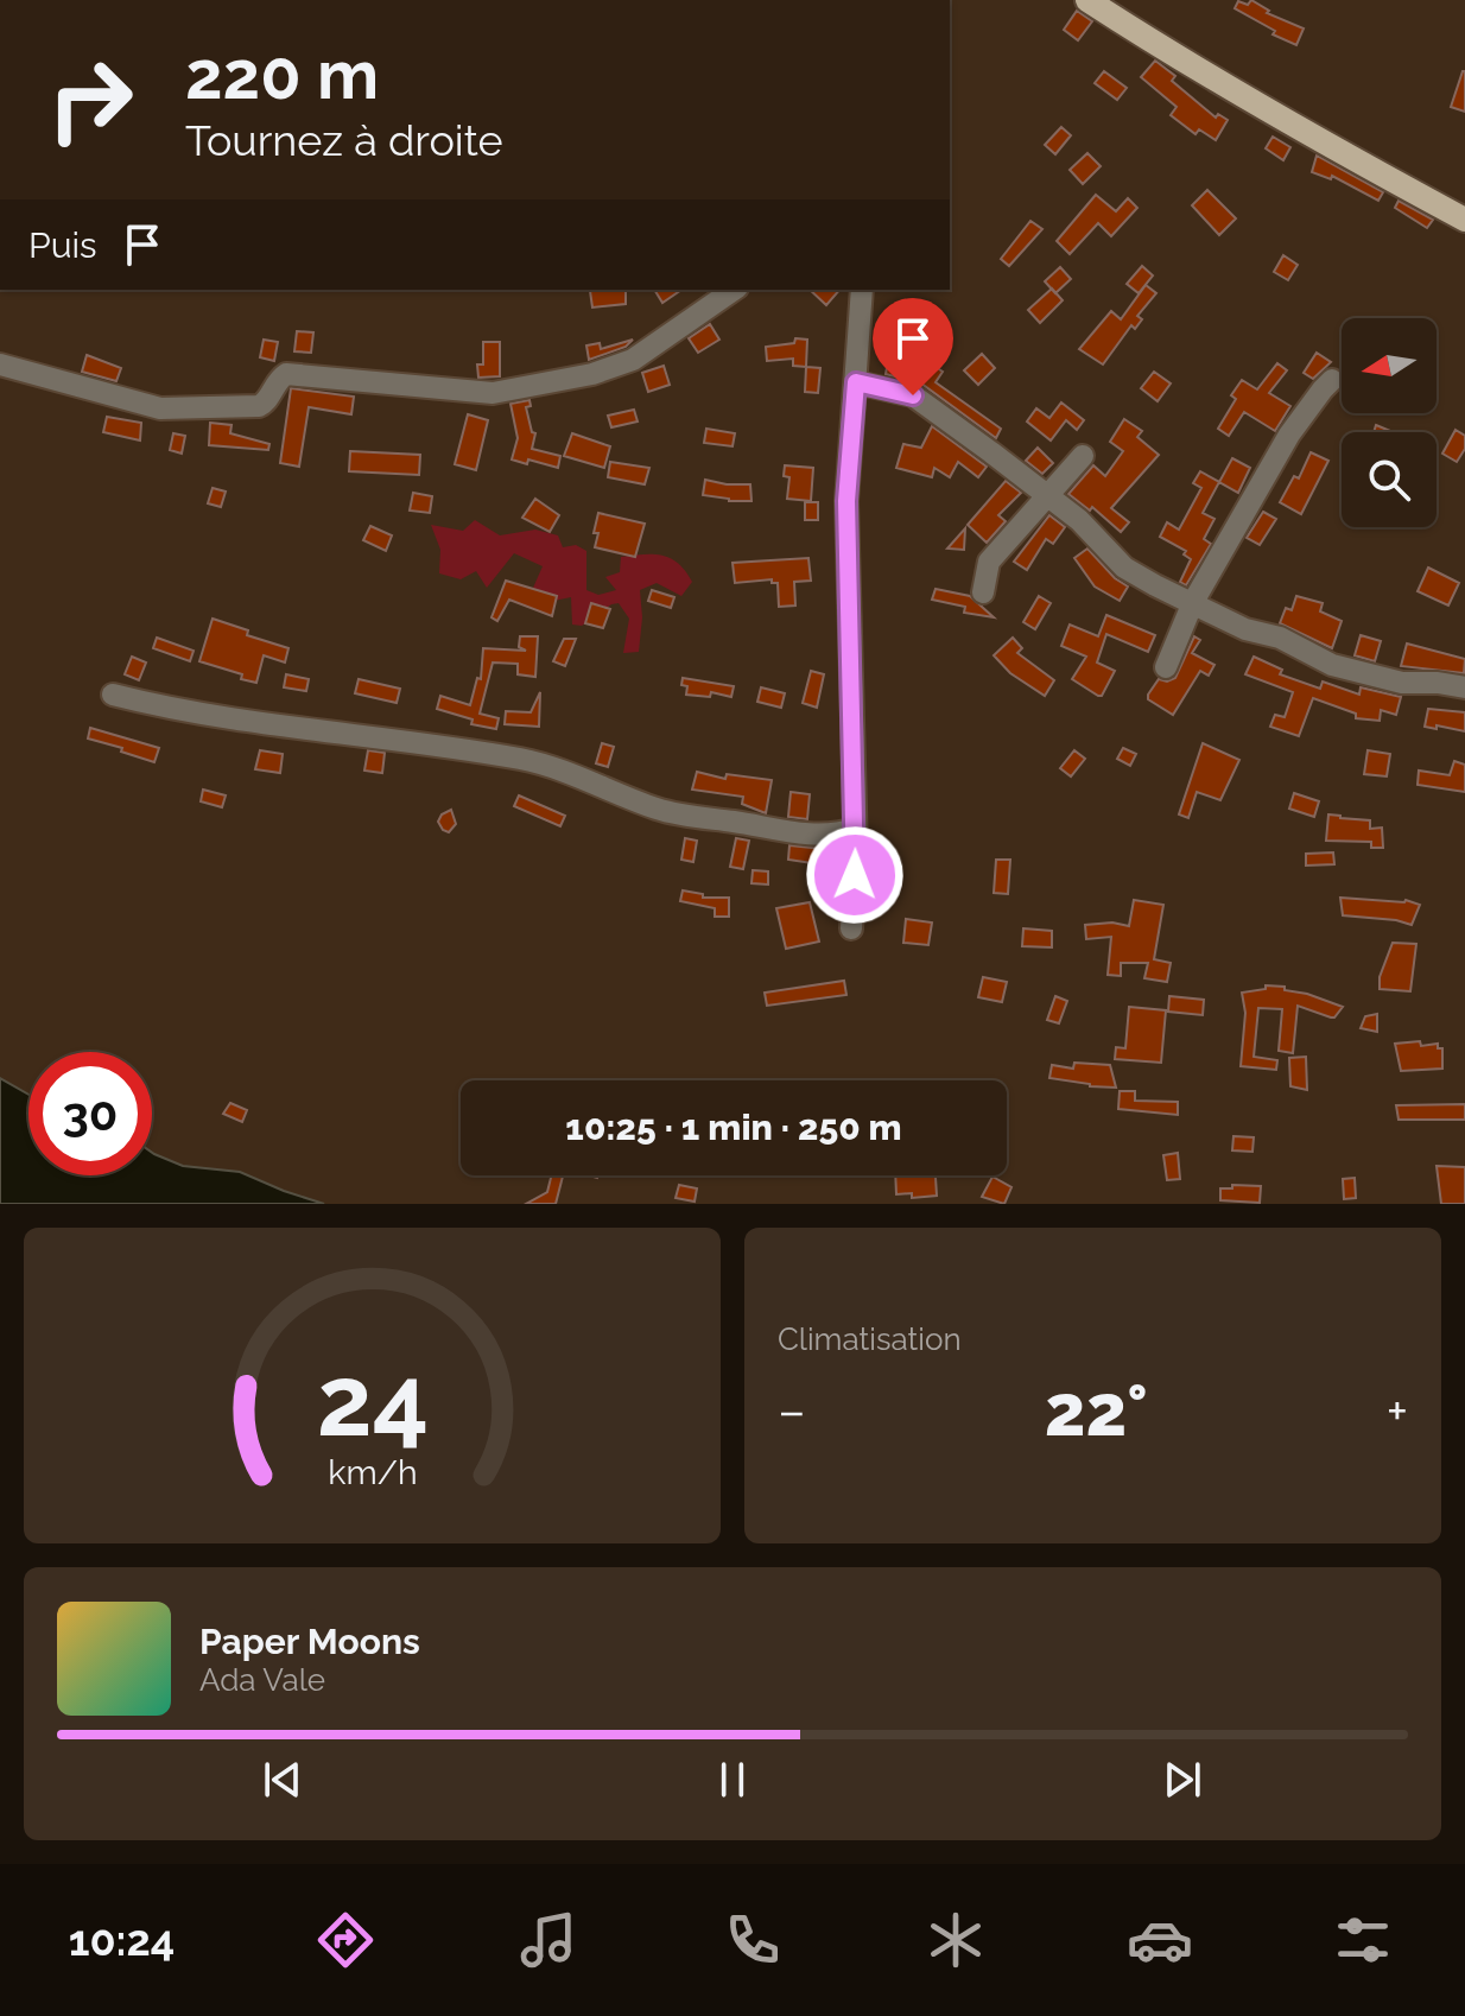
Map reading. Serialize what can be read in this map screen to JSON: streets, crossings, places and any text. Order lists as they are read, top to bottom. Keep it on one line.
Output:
{"north":"left","page":{"turn":["220 m","Tournez à droite"],"then":"Puis","limit":"30","trip":"10:25 · 1 min · 250 m","tile":"Climatisation","heat":["−","22°","+"],"song":["Paper Moons","Ada Vale"],"tabs":"10:24","gauge":["24","km/h"]}}
